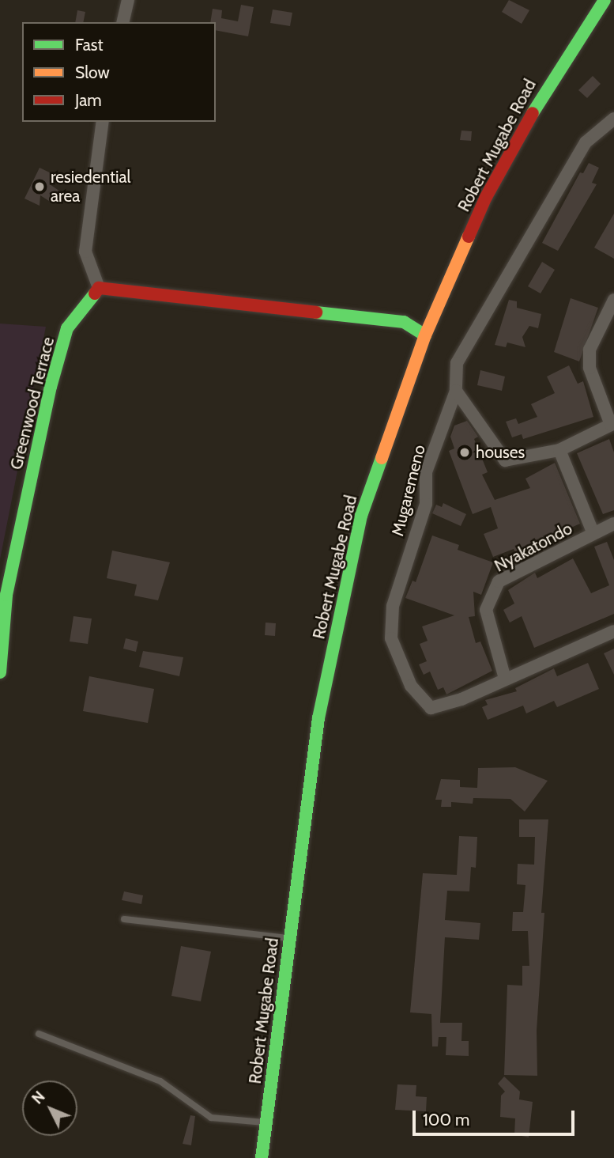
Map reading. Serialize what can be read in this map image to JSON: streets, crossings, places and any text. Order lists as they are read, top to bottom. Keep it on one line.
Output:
{"streets":{"main road":["Robert Mugabe Road","Greenwood Terrace"],"street":["Mugaremeno","Nyakatondo"]},"crossings":[["Mugaremeno","Nyakatondo"]],"places":["resiedential area","houses"],"legend":["Fast","Slow","Jam"],"scale_bar":"100 m","north":"top left"}
